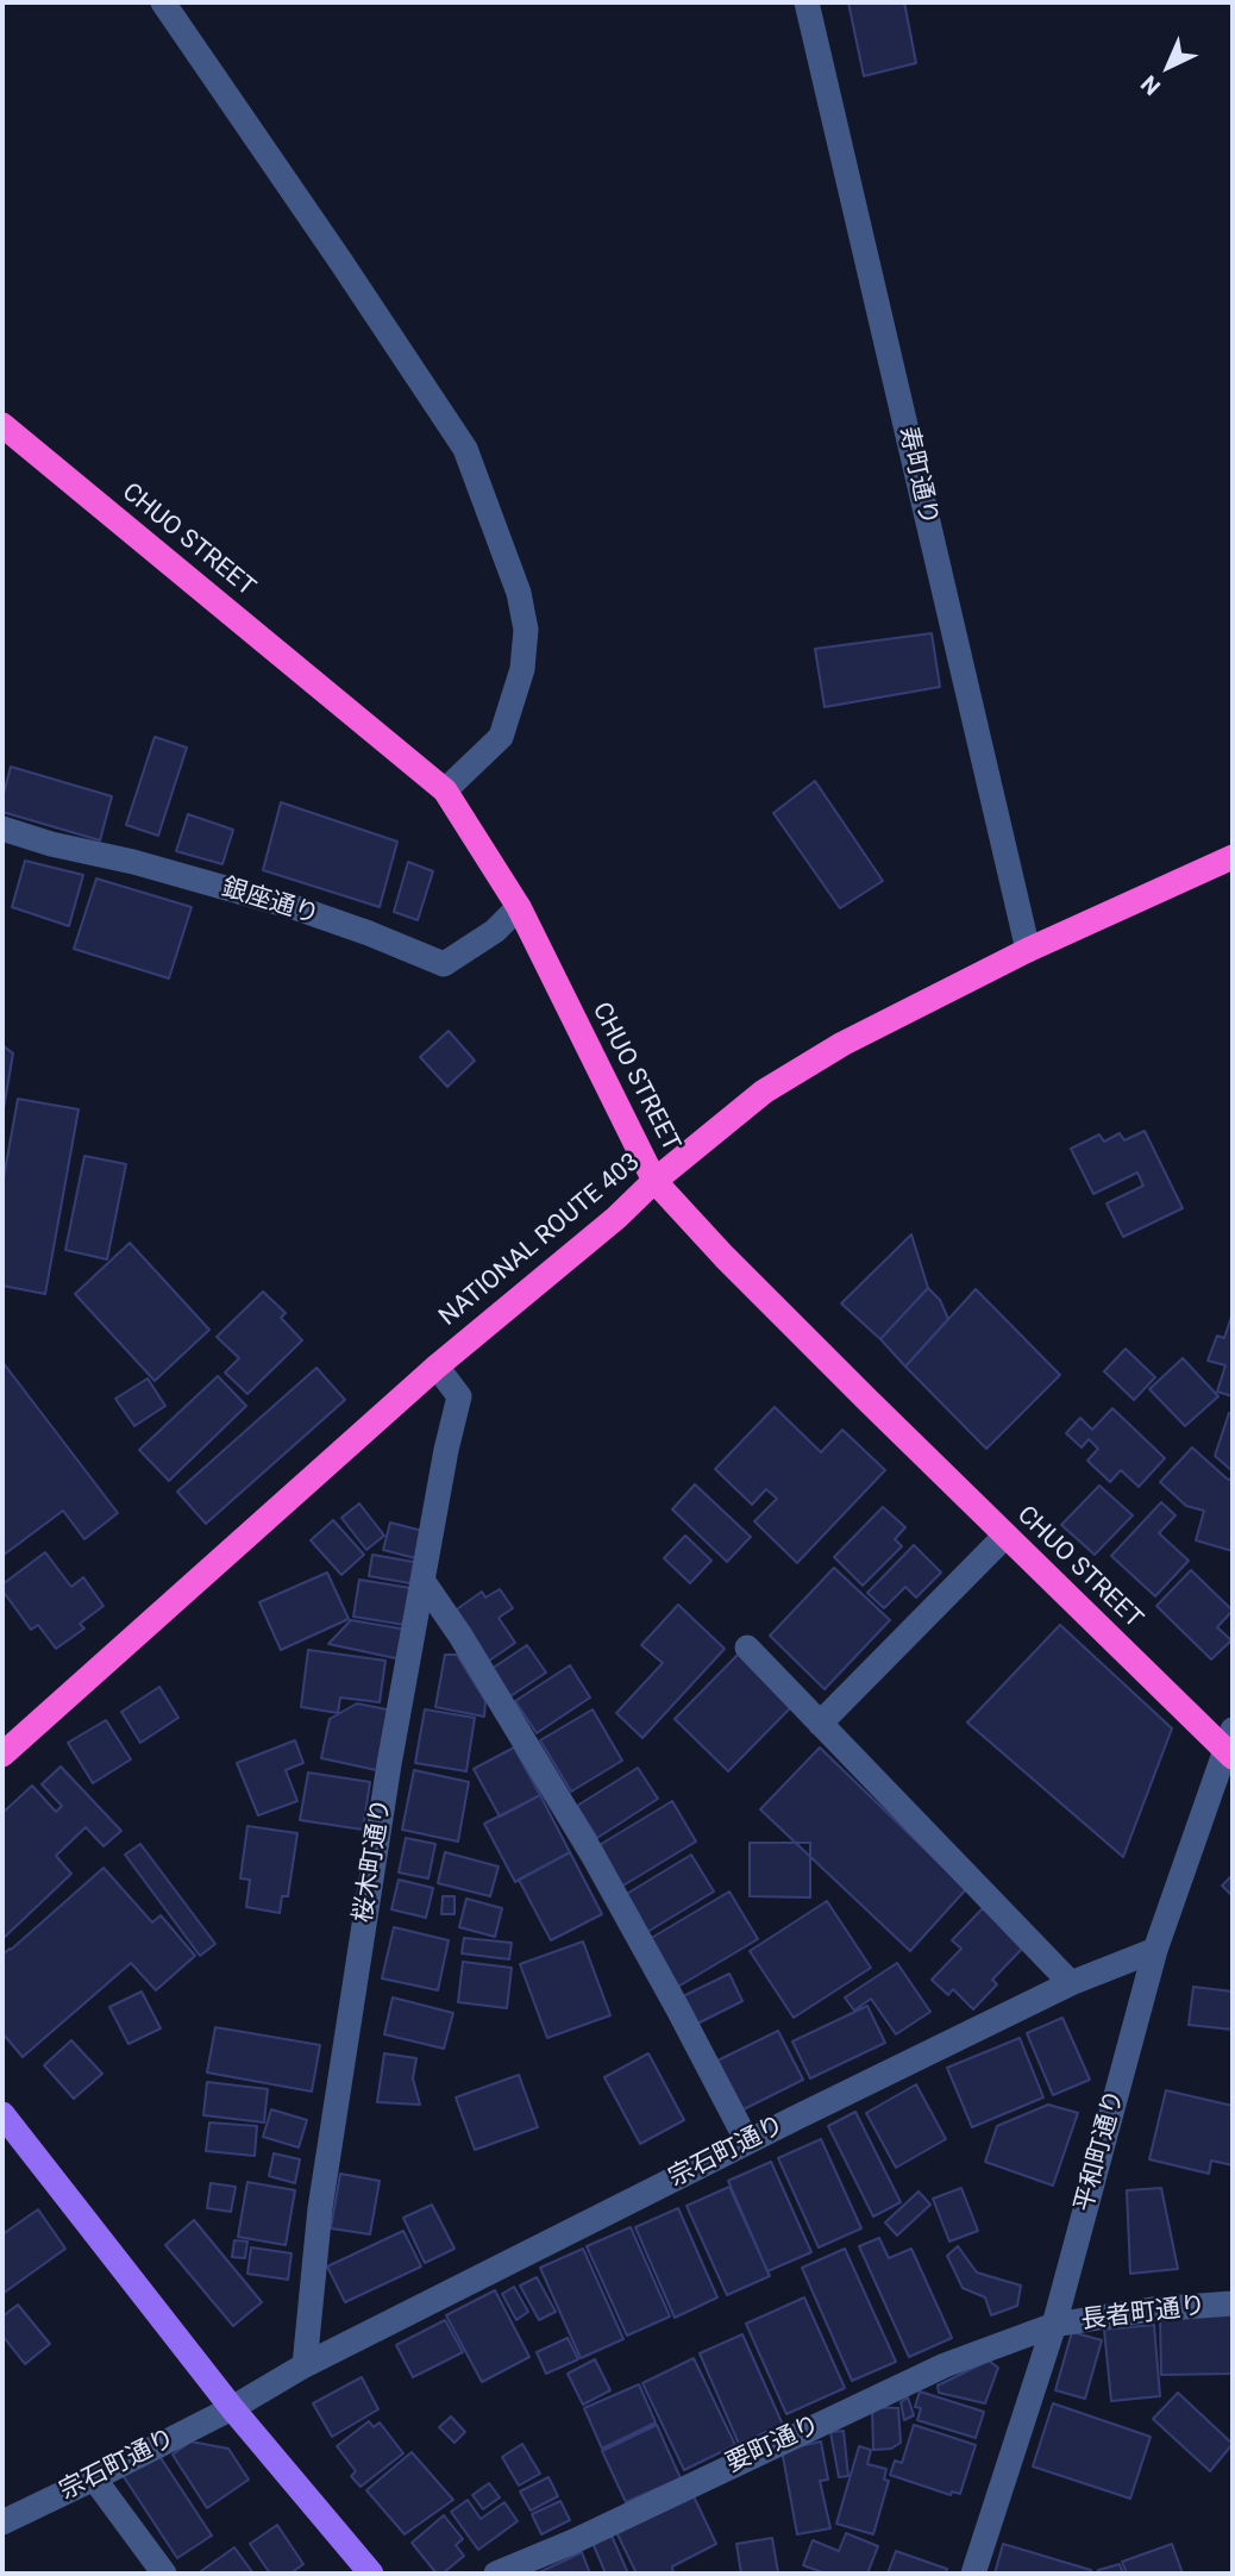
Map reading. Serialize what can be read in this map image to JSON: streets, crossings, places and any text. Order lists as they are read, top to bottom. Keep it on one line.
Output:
{"streets":{"highway":["CHUO STREET","NATIONAL ROUTE 403"],"street":["寿町通り","銀座通り","桜木町通り","平和町通り","宗石町通り","長者町通り","要町通り"]},"crossings":[["寿町通り","NATIONAL ROUTE 403"],["CHUO STREET","銀座通り"],["CHUO STREET","NATIONAL ROUTE 403"],["CHUO STREET","平和町通り"],["NATIONAL ROUTE 403","桜木町通り"],["桜木町通り","宗石町通り"],["平和町通り","宗石町通り"],["平和町通り","長者町通り"],["平和町通り","要町通り"],["長者町通り","要町通り"]],"north":"bottom left"}
